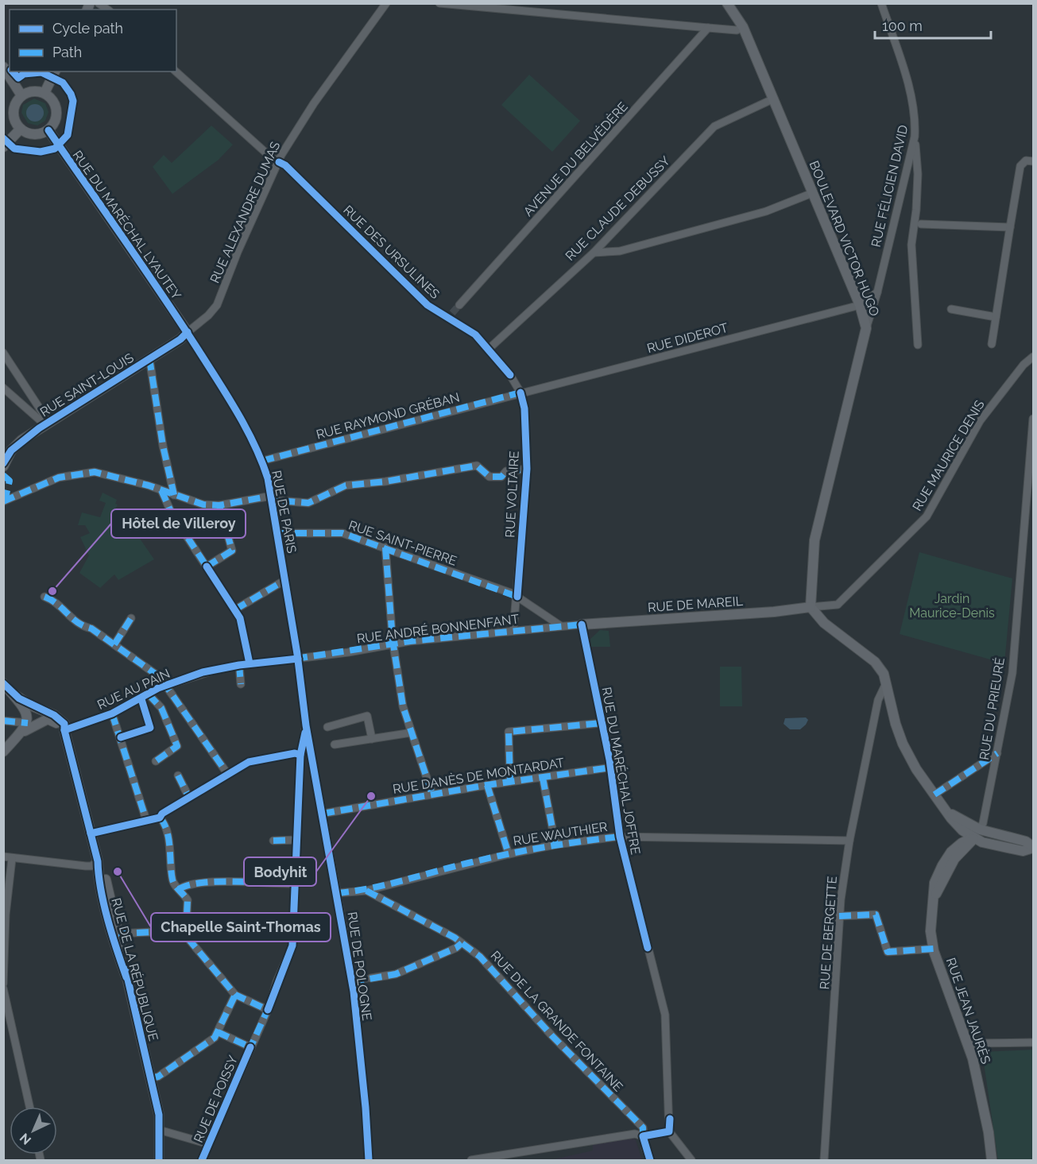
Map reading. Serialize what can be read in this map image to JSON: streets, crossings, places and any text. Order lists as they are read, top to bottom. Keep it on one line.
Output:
{"streets":{"main road":["RUE DU MARÉCHAL LYAUTEY","BOULEVARD VICTOR HUGO","RUE SAINT-LOUIS","RUE DE MAREIL","RUE DE LA RÉPUBLIQUE","RUE JEAN JAURÈS"],"street":["AVENUE DU BELVÉDÈRE","RUE FÉLICIEN DAVID","RUE CLAUDE DEBUSSY","RUE ALEXANDRE DUMAS","RUE DES URSULINES","RUE DIDEROT","RUE RAYMOND GRÉBAN","RUE MAURICE DENIS","RUE VOLTAIRE","RUE DE PARIS","RUE SAINT-PIERRE","RUE ANDRÉ BONNENFANT","RUE AU PAIN","RUE DU PRIEURÉ","RUE DU MARÉCHAL JOFFRE","RUE DANÈS DE MONTARDAT","RUE WAUTHIER","RUE DE BERGETTE","RUE DE POLOGNE","RUE DE LA GRANDE FONTAINE","RUE DE POISSY"]},"crossings":[["RUE FÉLICIEN DAVID","BOULEVARD VICTOR HUGO"],["RUE CLAUDE DEBUSSY","BOULEVARD VICTOR HUGO"],["RUE CLAUDE DEBUSSY","RUE DES URSULINES"],["RUE ALEXANDRE DUMAS","RUE DU MARÉCHAL LYAUTEY"],["RUE ALEXANDRE DUMAS","RUE DES URSULINES"],["RUE ALEXANDRE DUMAS","RUE SAINT-LOUIS"],["RUE ALEXANDRE DUMAS","RUE DE PARIS"],["RUE DU MARÉCHAL LYAUTEY","RUE SAINT-LOUIS"],["RUE DU MARÉCHAL LYAUTEY","RUE DE PARIS"],["BOULEVARD VICTOR HUGO","RUE DIDEROT"],["BOULEVARD VICTOR HUGO","RUE MAURICE DENIS"],["BOULEVARD VICTOR HUGO","RUE DE MAREIL"],["RUE DES URSULINES","RUE DIDEROT"],["RUE DES URSULINES","RUE RAYMOND GRÉBAN"],["RUE DES URSULINES","RUE VOLTAIRE"],["RUE DIDEROT","RUE RAYMOND GRÉBAN"],["RUE DIDEROT","RUE VOLTAIRE"],["RUE SAINT-LOUIS","RUE DE PARIS"],["RUE RAYMOND GRÉBAN","RUE VOLTAIRE"],["RUE RAYMOND GRÉBAN","RUE DE PARIS"],["RUE MAURICE DENIS","RUE DE MAREIL"],["RUE VOLTAIRE","RUE SAINT-PIERRE"],["RUE VOLTAIRE","RUE ANDRÉ BONNENFANT"],["RUE DE PARIS","RUE SAINT-PIERRE"],["RUE DE PARIS","RUE ANDRÉ BONNENFANT"],["RUE DE PARIS","RUE AU PAIN"],["RUE DE PARIS","RUE DE POLOGNE"],["RUE DE PARIS","RUE DE POISSY"],["RUE SAINT-PIERRE","RUE ANDRÉ BONNENFANT"],["RUE DE MAREIL","RUE ANDRÉ BONNENFANT"],["RUE DE MAREIL","RUE DU MARÉCHAL JOFFRE"],["RUE ANDRÉ BONNENFANT","RUE AU PAIN"],["RUE ANDRÉ BONNENFANT","RUE DU MARÉCHAL JOFFRE"],["RUE AU PAIN","RUE DE LA RÉPUBLIQUE"],["RUE DU PRIEURÉ","RUE JEAN JAURÈS"],["RUE DU MARÉCHAL JOFFRE","RUE DANÈS DE MONTARDAT"],["RUE DU MARÉCHAL JOFFRE","RUE WAUTHIER"],["RUE DANÈS DE MONTARDAT","RUE DE POLOGNE"],["RUE WAUTHIER","RUE DE BERGETTE"],["RUE WAUTHIER","RUE DE POLOGNE"],["RUE WAUTHIER","RUE DE LA GRANDE FONTAINE"],["RUE DE POLOGNE","RUE DE POISSY"]],"parks":["Jardin Maurice-Denis"],"places":["Hôtel de Villeroy","Bodyhit","Chapelle Saint-Thomas"],"legend":["Cycle path","Path"],"scale_bar":"100 m","north":"bottom left"}
